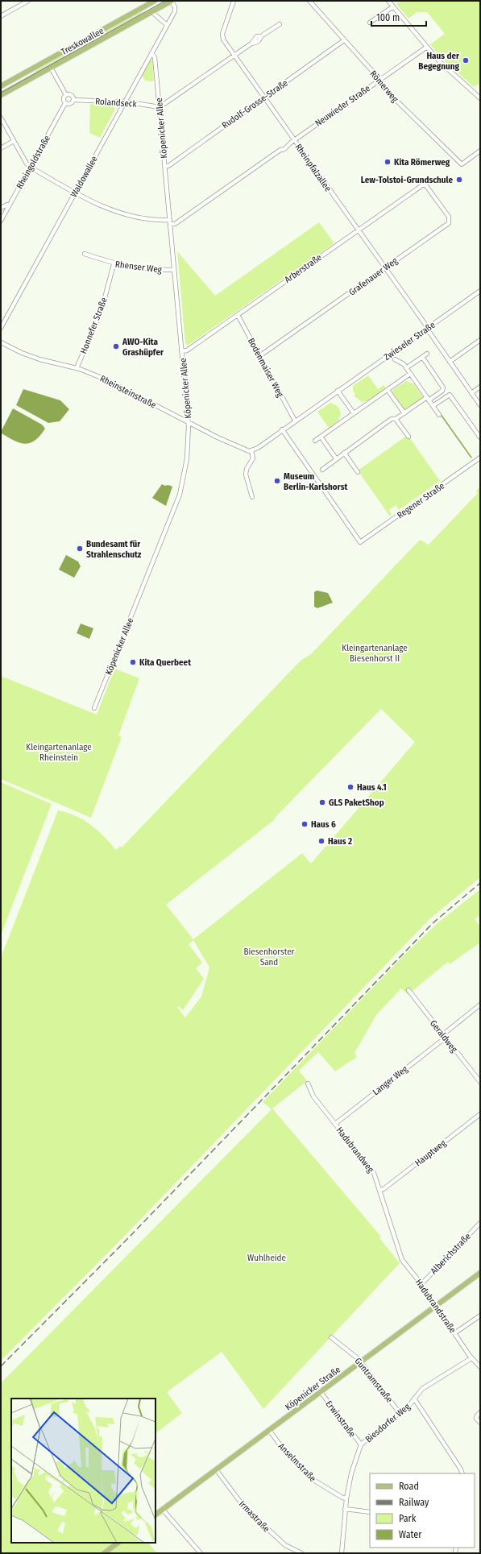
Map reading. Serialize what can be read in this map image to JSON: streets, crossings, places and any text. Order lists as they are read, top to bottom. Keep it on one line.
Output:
{"streets":{"main road":["Treskowallee","Köpenicker Straße"],"street":["Römerweg","Rolandseck","Rudolf-Grosse-Straße","Neuwieder Straße","Köpenicker Allee","Rheingoldstraße","Rheinpfalzallee","Waldowallee","Rhenser Weg","Arberstraße","Grafenauer Weg","Honnefer Straße","Zwieseler Straße","Bodenmaiser Weg","Rheinsteinstraße","Regener Straße","Geraldweg","Langer Weg","Hadubrandweg","Hauptweg","Alberichstraße","Hadubrandstraße","Guntramstraße","Erwinstraße","Biesdorfer Weg","Anselmstraße","Irmastraße"]},"crossings":[["Treskowallee","Waldowallee"],["Römerweg","Rudolf-Grosse-Straße"],["Römerweg","Neuwieder Straße"],["Rolandseck","Köpenicker Allee"],["Rolandseck","Rheingoldstraße"],["Rolandseck","Waldowallee"],["Rudolf-Grosse-Straße","Köpenicker Allee"],["Rudolf-Grosse-Straße","Rheinpfalzallee"],["Neuwieder Straße","Köpenicker Allee"],["Neuwieder Straße","Rheinpfalzallee"],["Köpenicker Allee","Waldowallee"],["Köpenicker Allee","Rhenser Weg"],["Köpenicker Allee","Arberstraße"],["Köpenicker Allee","Rheinsteinstraße"],["Rheinpfalzallee","Arberstraße"],["Rheinpfalzallee","Grafenauer Weg"],["Rheinpfalzallee","Zwieseler Straße"],["Rhenser Weg","Honnefer Straße"],["Arberstraße","Grafenauer Weg"],["Arberstraße","Bodenmaiser Weg"],["Grafenauer Weg","Bodenmaiser Weg"],["Honnefer Straße","Rheinsteinstraße"],["Zwieseler Straße","Bodenmaiser Weg"],["Zwieseler Straße","Rheinsteinstraße"],["Zwieseler Straße","Regener Straße"],["Geraldweg","Langer Weg"],["Langer Weg","Hadubrandweg"],["Hadubrandweg","Hauptweg"],["Hadubrandweg","Hadubrandstraße"],["Alberichstraße","Hadubrandstraße"],["Hadubrandstraße","Köpenicker Straße"],["Hadubrandstraße","Biesdorfer Weg"],["Guntramstraße","Köpenicker Straße"],["Guntramstraße","Biesdorfer Weg"],["Köpenicker Straße","Erwinstraße"],["Köpenicker Straße","Anselmstraße"],["Köpenicker Straße","Irmastraße"],["Erwinstraße","Biesdorfer Weg"],["Biesdorfer Weg","Anselmstraße"]],"parks":["Kleingartenanlage Biesenhorst II","Kleingartenanlage Rheinstein","Biesenhorster Sand","Wuhlheide"],"places":["Haus der Begegnung","Kita Römerweg","Lew-Tolstoi-Grundschule","AWO-Kita Grashüpfer","Museum Berlin-Karlshorst","Bundesamt für Strahlenschutz","Kita Querbeet","Haus 4.1","GLS PaketShop","Haus 6","Haus 2"],"legend":["Road","Railway","Park","Water"],"scale_bar":"100 m"}
